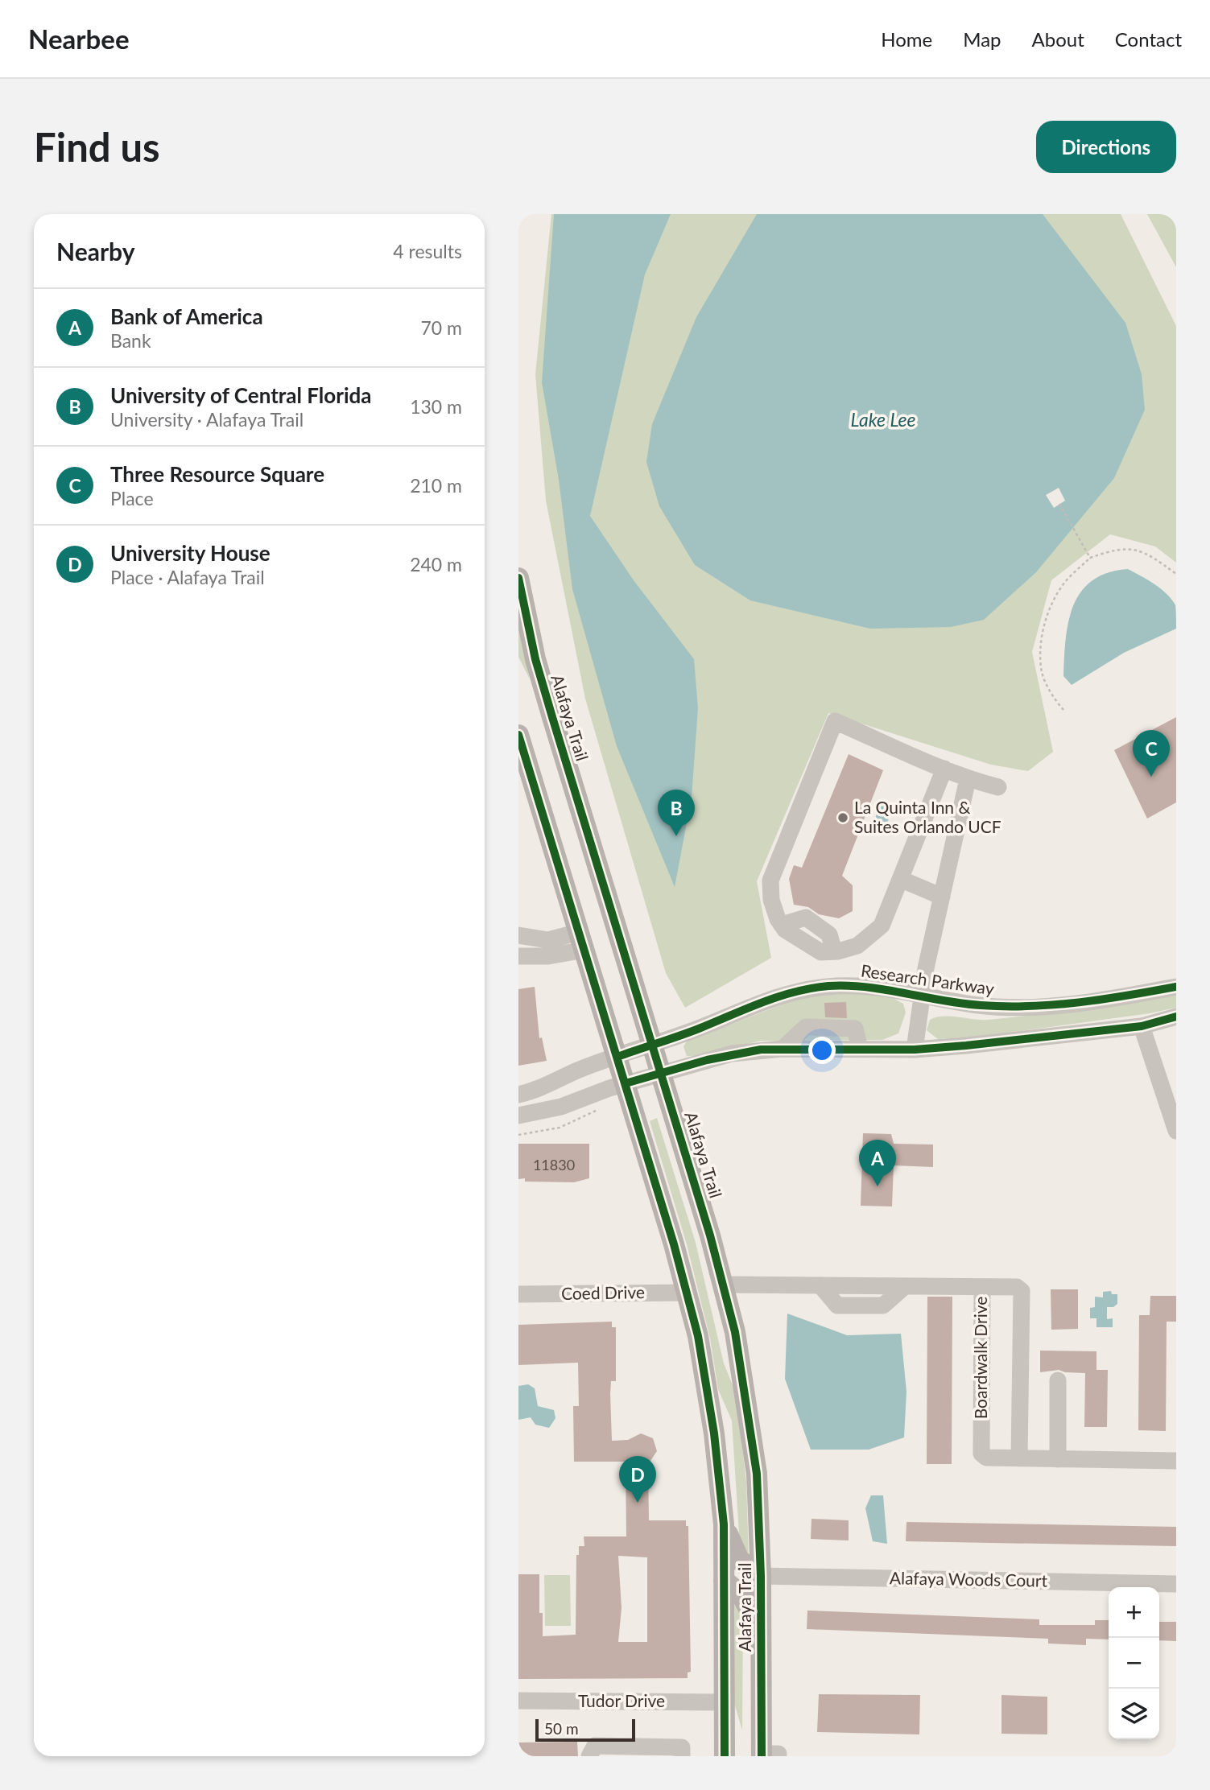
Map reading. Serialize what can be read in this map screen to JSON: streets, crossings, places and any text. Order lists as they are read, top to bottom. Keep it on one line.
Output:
{"streets":{"main road":["Alafaya Trail"],"street":["Research Parkway","Coed Drive","Boardwalk Drive","Alafaya Woods Court","Tudor Drive"]},"crossings":[["Alafaya Trail","Research Parkway"],["Alafaya Trail","Coed Drive"],["Alafaya Trail","Boardwalk Drive"],["Alafaya Trail","Alafaya Woods Court"],["Alafaya Trail","Tudor Drive"]],"water":["Lake Lee"],"places":["La Quinta Inn & Suites Orlando UCF"],"house_numbers":["11830"],"scale_bar":"50 m","page":{"header":"Nearbee","nav":["Home","Map","About","Contact"],"buttons":"Directions","title":"Find us","heading":["Nearby","4 results"],"list":[{"mark":"A","name":"Bank of America","note":"Bank","value":"70 m"},{"mark":"B","name":"University of Central Florida","note":"University · Alafaya Trail","value":"130 m"},{"mark":"C","name":"Three Resource Square","note":"Place","value":"210 m"},{"mark":"D","name":"University House","note":"Place · Alafaya Trail","value":"240 m"}],"pins":["C","B","A","D"],"map_buttons":["+","−"],"scale":"50 m"}}
